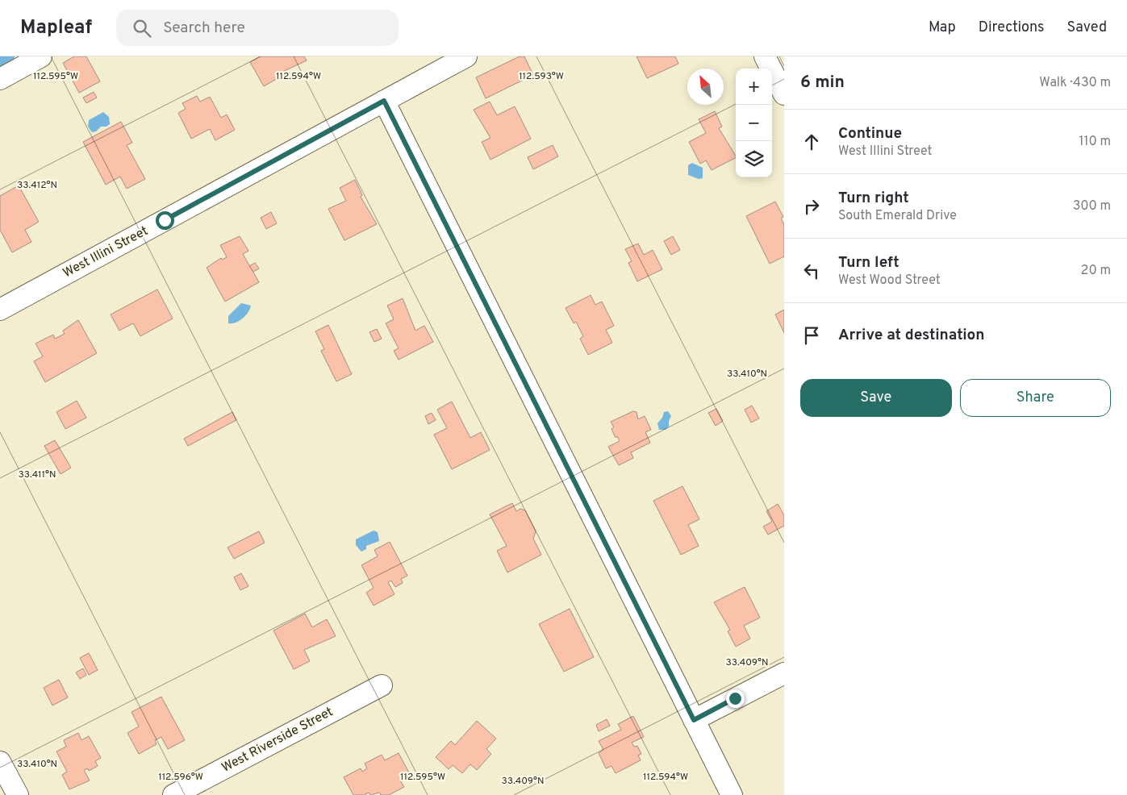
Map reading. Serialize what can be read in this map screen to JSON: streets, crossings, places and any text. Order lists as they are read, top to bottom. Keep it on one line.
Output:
{"streets":{"street":["West Illini Street","West Riverside Street"]},"north":"top left","page":{"header":"Mapleaf","search":"Search here","nav":["Map","Directions","Saved"],"heading":["6 min","Walk · 430 m"],"map_buttons":["+","−"],"list":[["Continue","West Illini Street","110 m"],["Turn right","South Emerald Drive","300 m"],["Turn left","West Wood Street","20 m"],"Arrive at destination"],"buttons":["Save","Share"]},"coordinates":["112.595°W","112.594°W","112.593°W","33.412°N","33.410°N","33.411°N","33.409°N","112.596°W"]}
